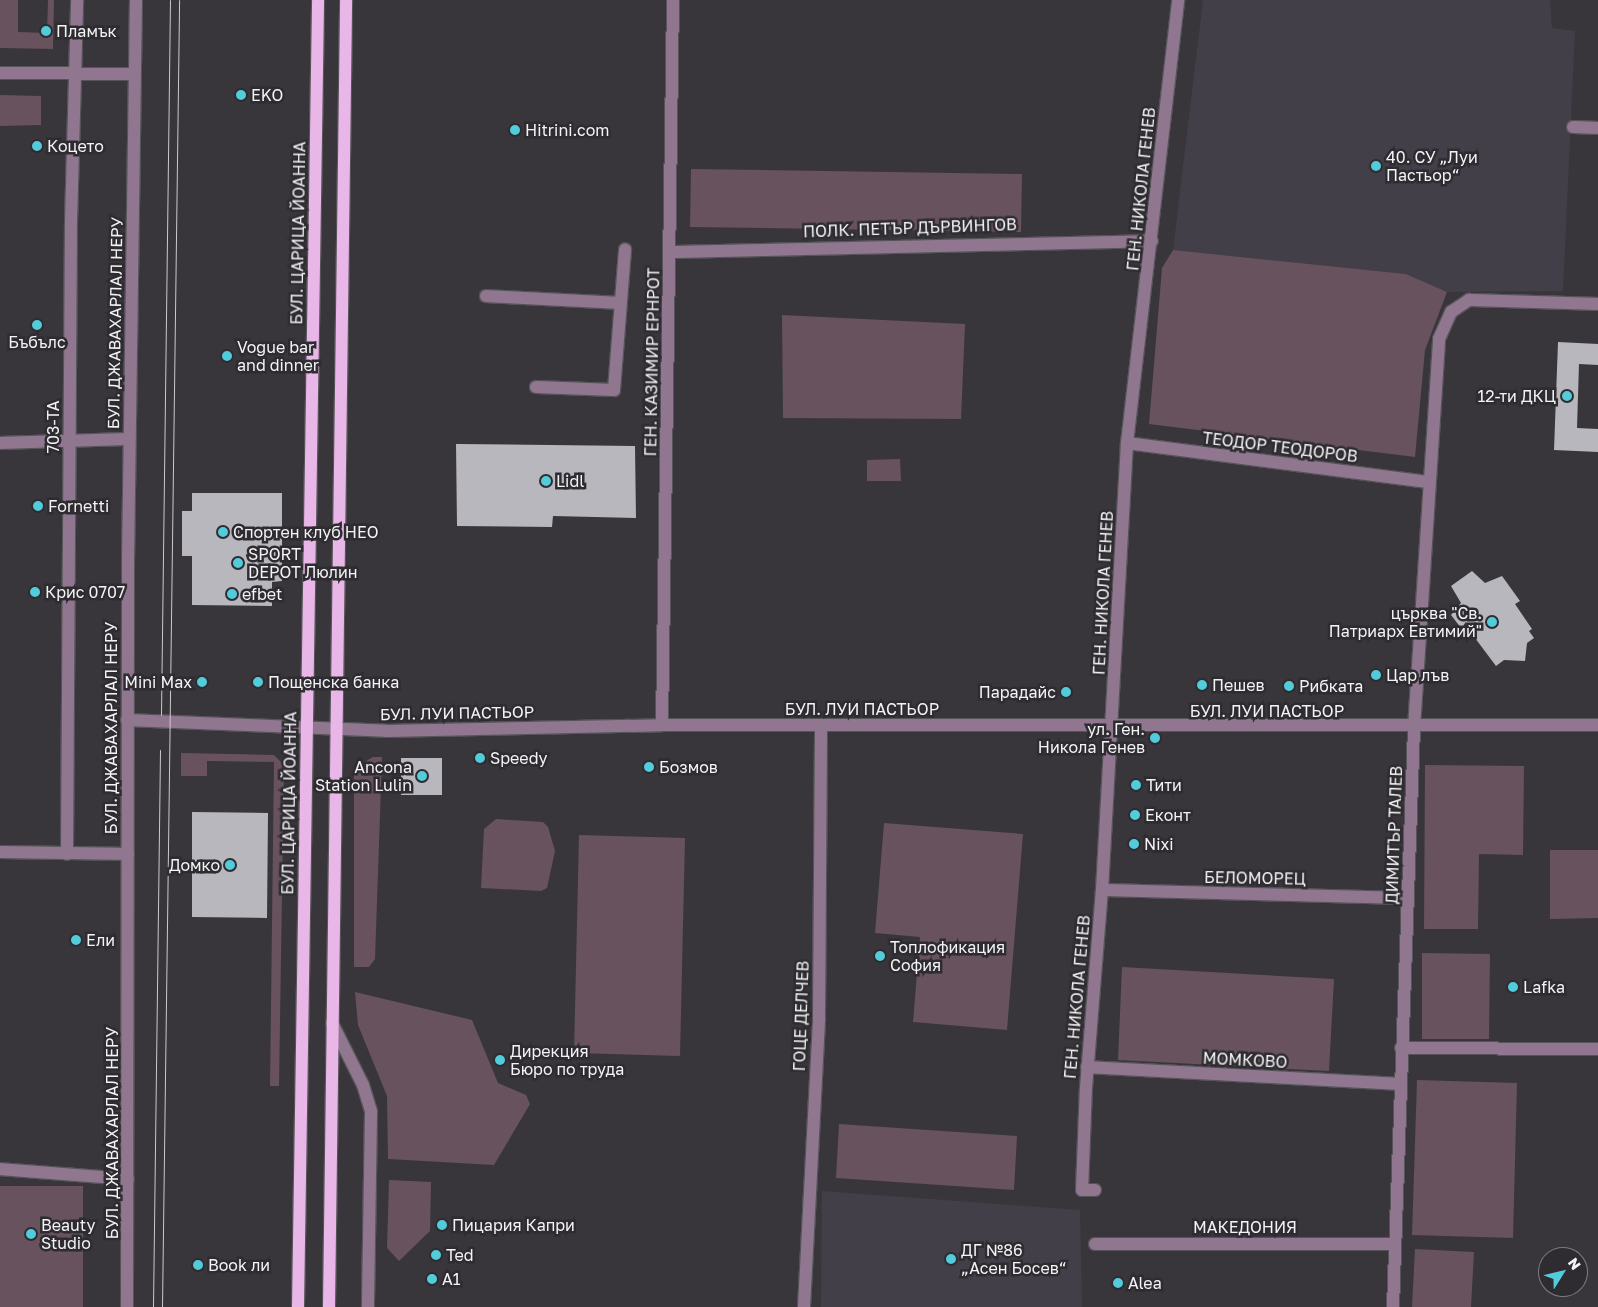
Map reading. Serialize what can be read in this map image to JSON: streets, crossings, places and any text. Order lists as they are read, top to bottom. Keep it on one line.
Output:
{"streets":{"main road":["БУЛ. ЦАРИЦА ЙОАННА"],"street":["ГЕН. НИКОЛА ГЕНЕВ","ПОЛК. ПЕТЪР ДЪРВИНГОВ","БУЛ. ДЖАВАХАРЛАЛ НЕРУ","ГЕН. КАЗИМИР ЕРНРОТ","703-ТА","ТЕОДОР ТЕОДОРОВ","БУЛ. ЛУИ ПАСТЬОР","ДИМИТЪР ТАЛЕВ","БЕЛОМОРЕЦ","ГОЦЕ ДЕЛЧЕВ","МОМКОВО","МАКЕДОНИЯ"]},"crossings":[["ГЕН. НИКОЛА ГЕНЕВ","ПОЛК. ПЕТЪР ДЪРВИНГОВ"],["ГЕН. НИКОЛА ГЕНЕВ","ТЕОДОР ТЕОДОРОВ"],["ГЕН. НИКОЛА ГЕНЕВ","БУЛ. ЛУИ ПАСТЬОР"],["ГЕН. НИКОЛА ГЕНЕВ","БЕЛОМОРЕЦ"],["ГЕН. НИКОЛА ГЕНЕВ","МОМКОВО"],["ПОЛК. ПЕТЪР ДЪРВИНГОВ","ГЕН. КАЗИМИР ЕРНРОТ"],["БУЛ. ЦАРИЦА ЙОАННА","БУЛ. ЛУИ ПАСТЬОР"],["БУЛ. ДЖАВАХАРЛАЛ НЕРУ","БУЛ. ЛУИ ПАСТЬОР"],["ГЕН. КАЗИМИР ЕРНРОТ","БУЛ. ЛУИ ПАСТЬОР"],["ТЕОДОР ТЕОДОРОВ","ДИМИТЪР ТАЛЕВ"],["БУЛ. ЛУИ ПАСТЬОР","ДИМИТЪР ТАЛЕВ"],["БУЛ. ЛУИ ПАСТЬОР","ГОЦЕ ДЕЛЧЕВ"],["ДИМИТЪР ТАЛЕВ","БЕЛОМОРЕЦ"],["ДИМИТЪР ТАЛЕВ","МОМКОВО"],["ДИМИТЪР ТАЛЕВ","МАКЕДОНИЯ"]],"places":["Пламък","EKO","Hitrini.com","Коцето","40. СУ „Луи Пастьор“","Бъбълс","Vogue bar and dinner","12-ти ДКЦ","Lidl","Fornetti","Спортен клуб НЕО","SPORT DEPOT Люлин","Крис 0707","efbet","църква \"Св. Патриарх Евтимий\"","Цар лъв","Mini Max","Пощенска банка","Пешев","Рибката","Парадайс","ул. Ген. Никола Генев","Speedy","Бозмов","Ancona Station Lulin","Тити","Еконт","Nixi","Домко","Ели","Топлофикация София","Lafka","Дирекция Бюро по труда","Пицария Капри","Beauty Studio","Ted","ДГ №86 „Асен Босев“","Book ли","A1","Alea"],"north":"top right"}
